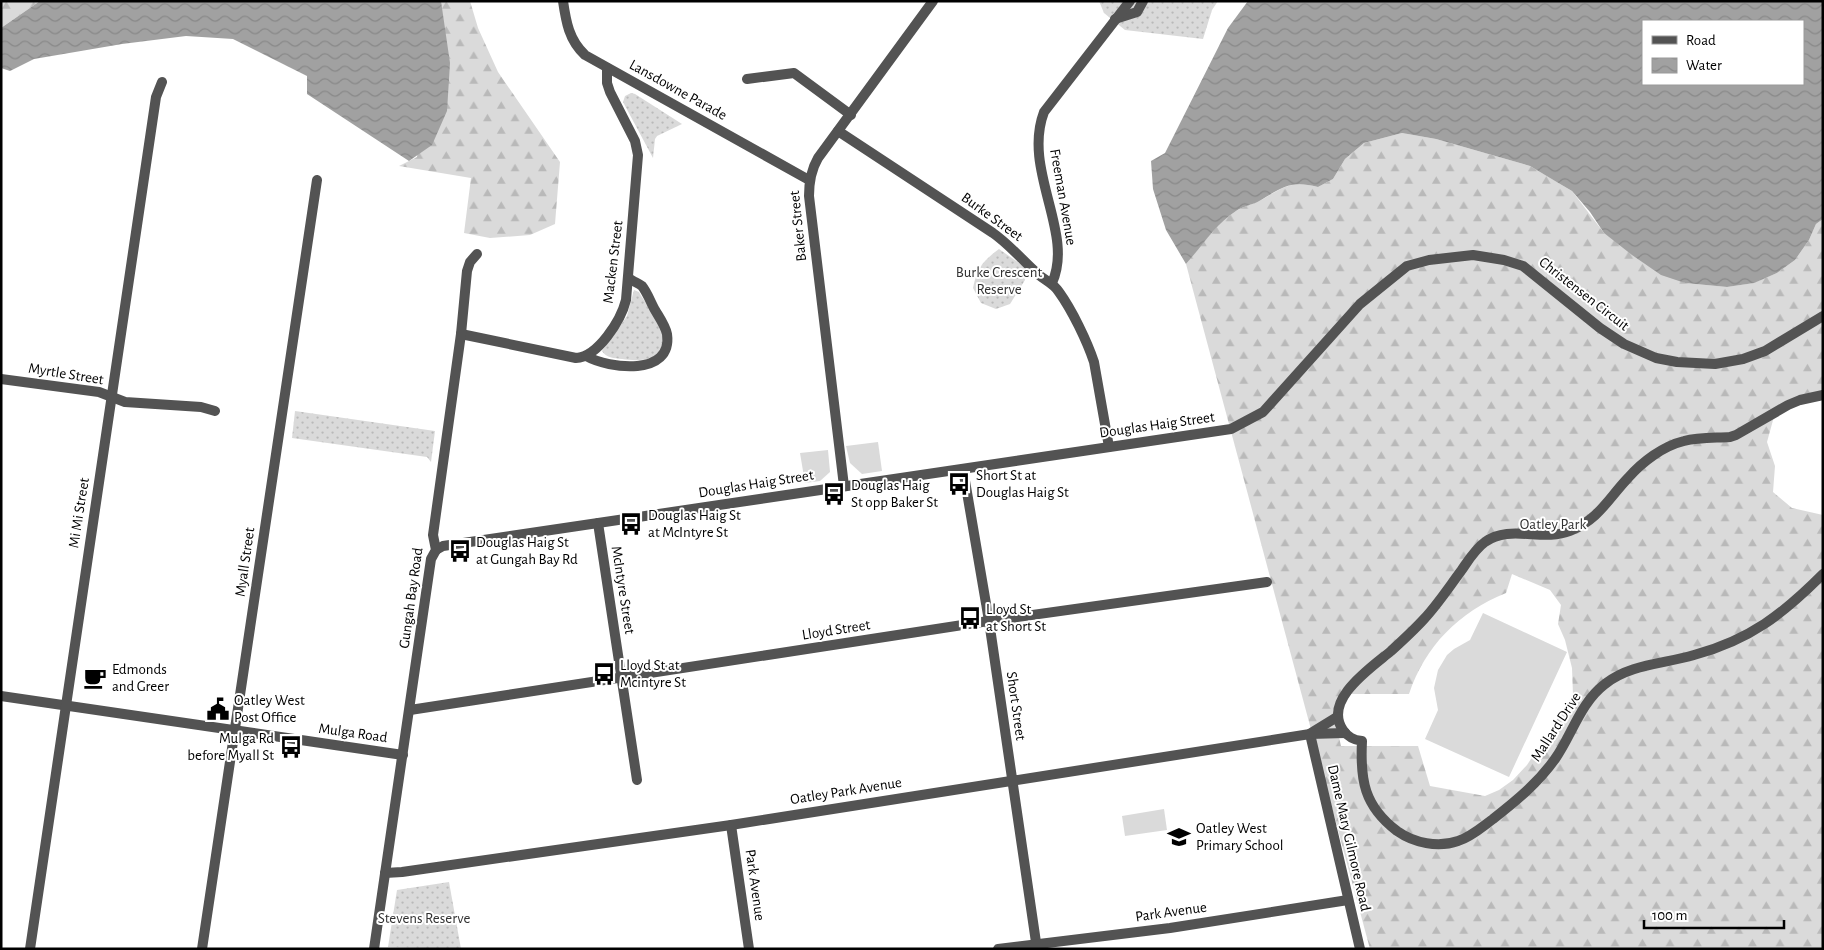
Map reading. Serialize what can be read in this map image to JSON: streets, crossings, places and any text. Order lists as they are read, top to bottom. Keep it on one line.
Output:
{"streets":{"street":["Lansdowne Parade","Freeman Avenue","Burke Street","Baker Street","Macken Street","Christensen Circuit","Myrtle Street","Douglas Haig Street","Mi Mi Street","Myall Street","McIntyre Street","Gungah Bay Road","Lloyd Street","Short Street","Mallard Drive","Mulga Road","Oatley Park Avenue","Dame Mary Gilmore Road","Park Avenue"]},"crossings":[["Lansdowne Parade","Baker Street"],["Lansdowne Parade","Macken Street"],["Freeman Avenue","Burke Street"],["Burke Street","Baker Street"],["Burke Street","Douglas Haig Street"],["Baker Street","Douglas Haig Street"],["Christensen Circuit","Douglas Haig Street"],["Myrtle Street","Mi Mi Street"],["Douglas Haig Street","McIntyre Street"],["Douglas Haig Street","Gungah Bay Road"],["Douglas Haig Street","Short Street"],["Mi Mi Street","Mulga Road"],["Myall Street","Mulga Road"],["McIntyre Street","Lloyd Street"],["Gungah Bay Road","Lloyd Street"],["Gungah Bay Road","Mulga Road"],["Gungah Bay Road","Oatley Park Avenue"],["Lloyd Street","Short Street"],["Short Street","Oatley Park Avenue"],["Short Street","Park Avenue"],["Oatley Park Avenue","Dame Mary Gilmore Road"],["Oatley Park Avenue","Park Avenue"],["Dame Mary Gilmore Road","Park Avenue"]],"parks":["Burke Crescent Reserve","Oatley Park","Stevens Reserve"],"places":{"bus stop":["Short St at Douglas Haig St","Douglas Haig St opp Baker St","Douglas Haig St at McIntyre St","Douglas Haig St at Gungah Bay Rd","Lloyd St at Short St","Lloyd St at Mcintyre St","Mulga Rd before Myall St"],"cafe":["Edmonds and Greer"],"public building":["Oatley West Post Office"],"school or university":["Oatley West Primary School"]},"legend":["Road","Water"],"scale_bar":"100 m"}
